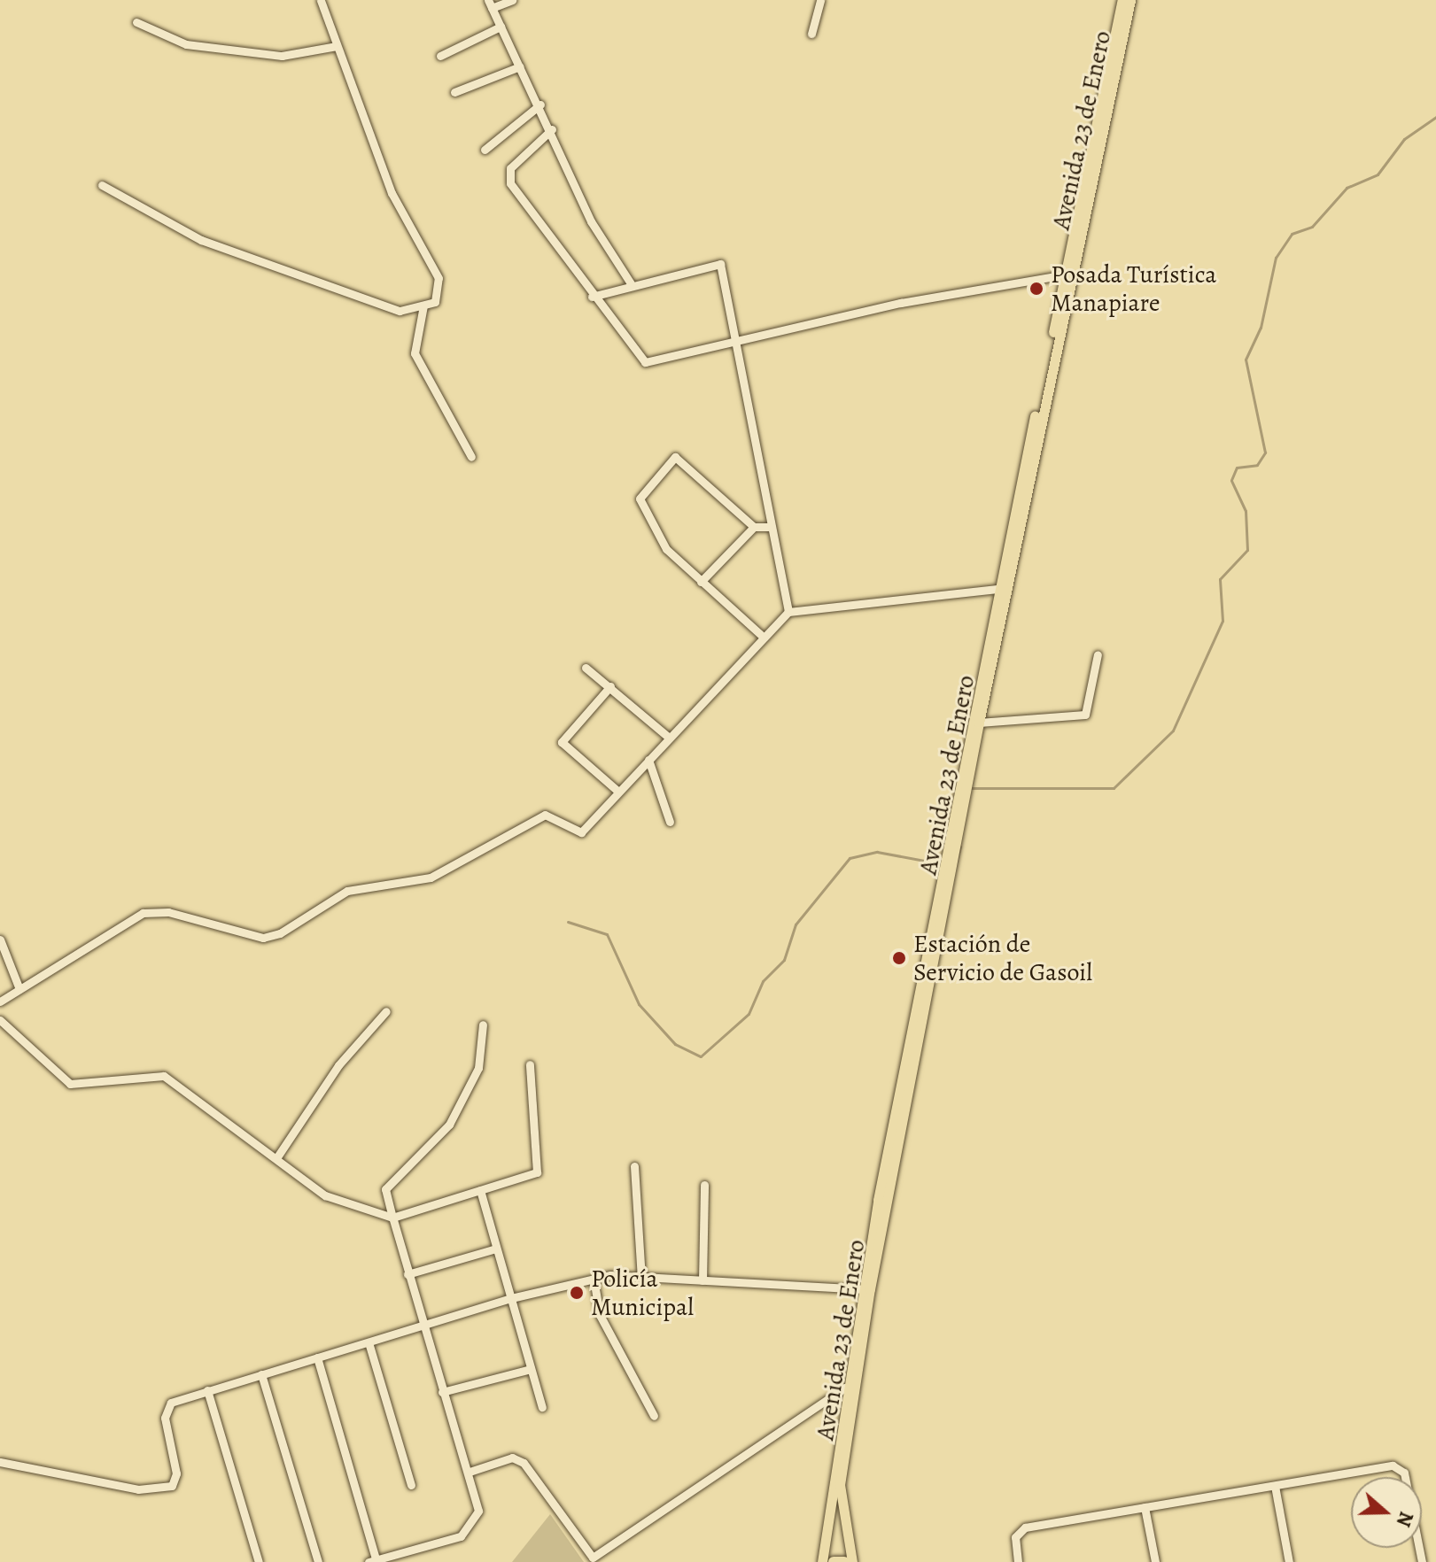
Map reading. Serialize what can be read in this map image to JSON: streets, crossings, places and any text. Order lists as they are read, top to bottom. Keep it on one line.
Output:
{"streets":{"main road":["Avenida 23 de Enero"]},"places":["Posada Turística Manapiare","Estación de Servicio de Gasoil","Policía Municipal"],"north":"right"}
